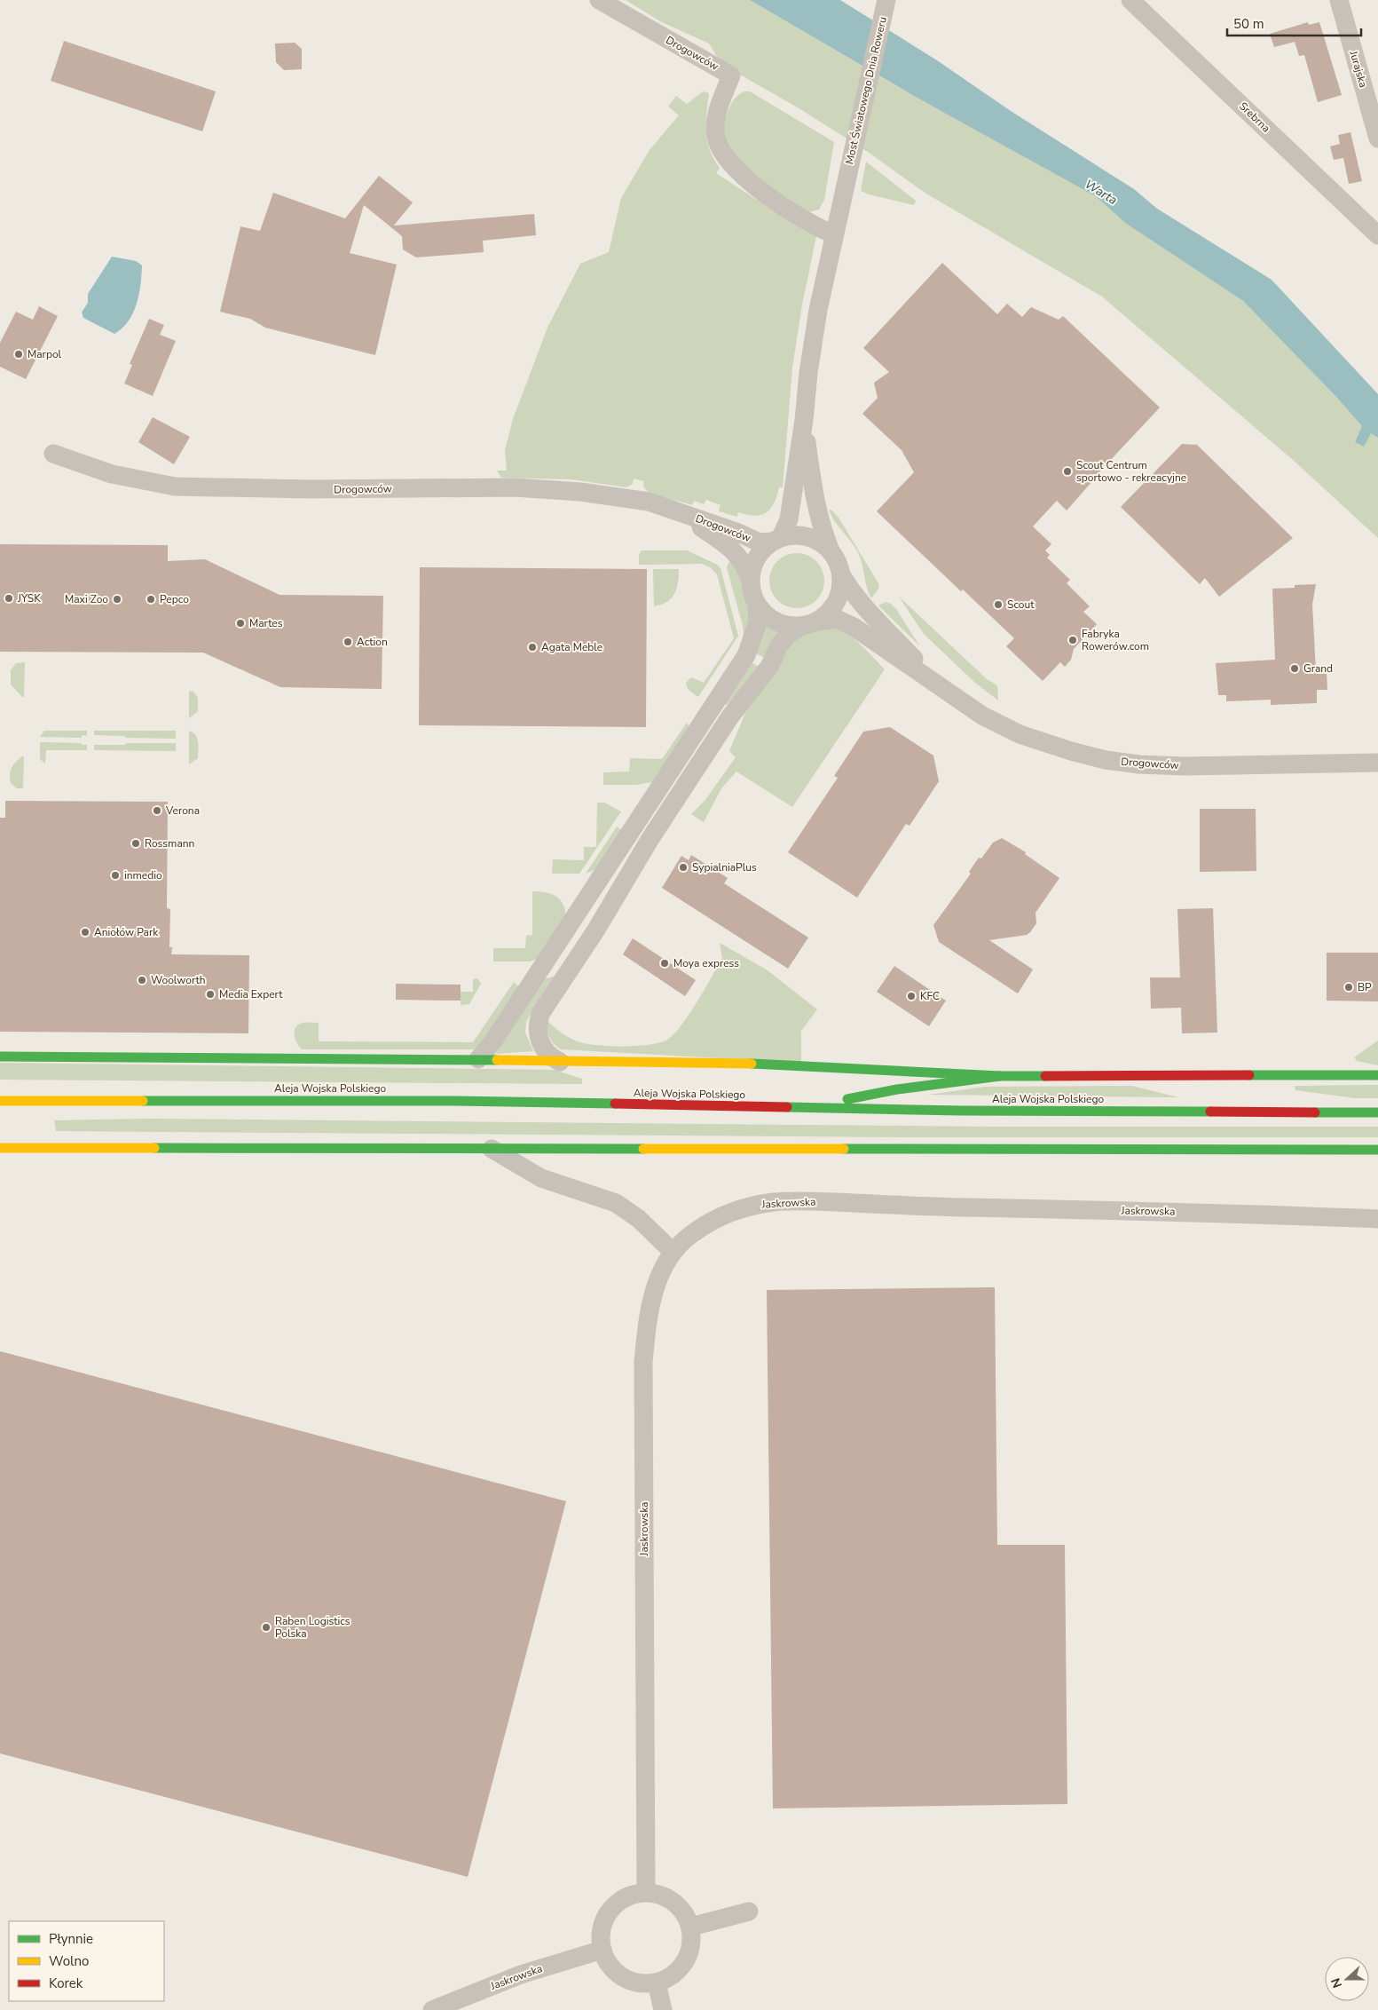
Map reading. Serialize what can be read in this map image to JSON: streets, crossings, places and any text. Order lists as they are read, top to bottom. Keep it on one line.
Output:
{"streets":{"main road":["Aleja Wojska Polskiego"],"street":["Drogowców","Jurajska","Most Światowego Dnia Roweru","Srebrna","Jaskrowska"]},"crossings":[["Drogowców","Most Światowego Dnia Roweru"]],"water":["Warta"],"places":["Marpol","Scout Centrum sportowo - rekreacyjne","JYSK","Maxi Zoo","Pepco","Scout","Martes","Fabryka Rowerów.com","Action","Agata Meble","Grand","Verona","Rossmann","SypialniaPlus","inmedio","Aniołów Park","Moya express","Woolworth","BP","Media Expert","KFC","Raben Logistics Polska"],"legend":["Płynnie","Wolno","Korek"],"scale_bar":"50 m","north":"left"}
